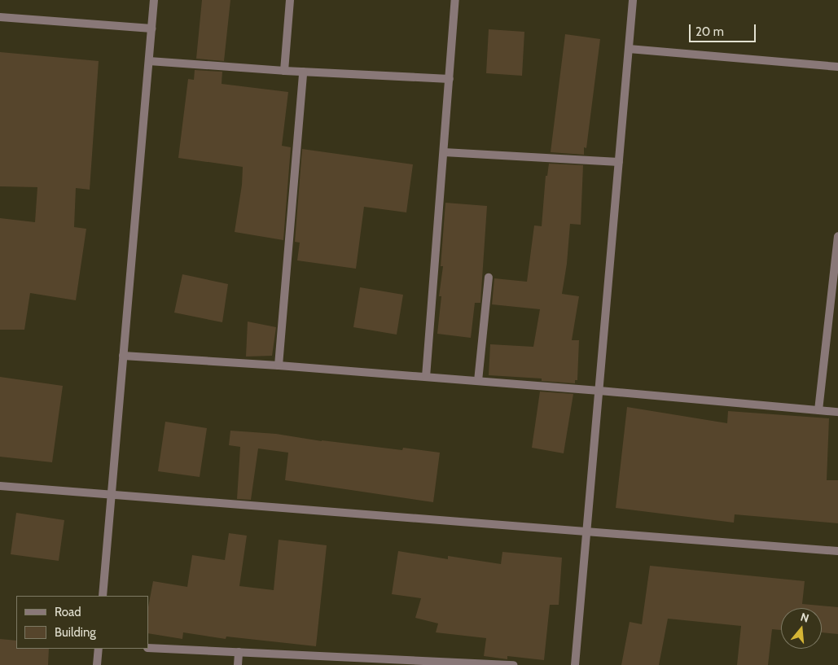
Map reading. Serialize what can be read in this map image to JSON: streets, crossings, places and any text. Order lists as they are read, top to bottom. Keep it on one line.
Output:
{"legend":["Road","Building"],"scale_bar":"20 m","north":"top"}
